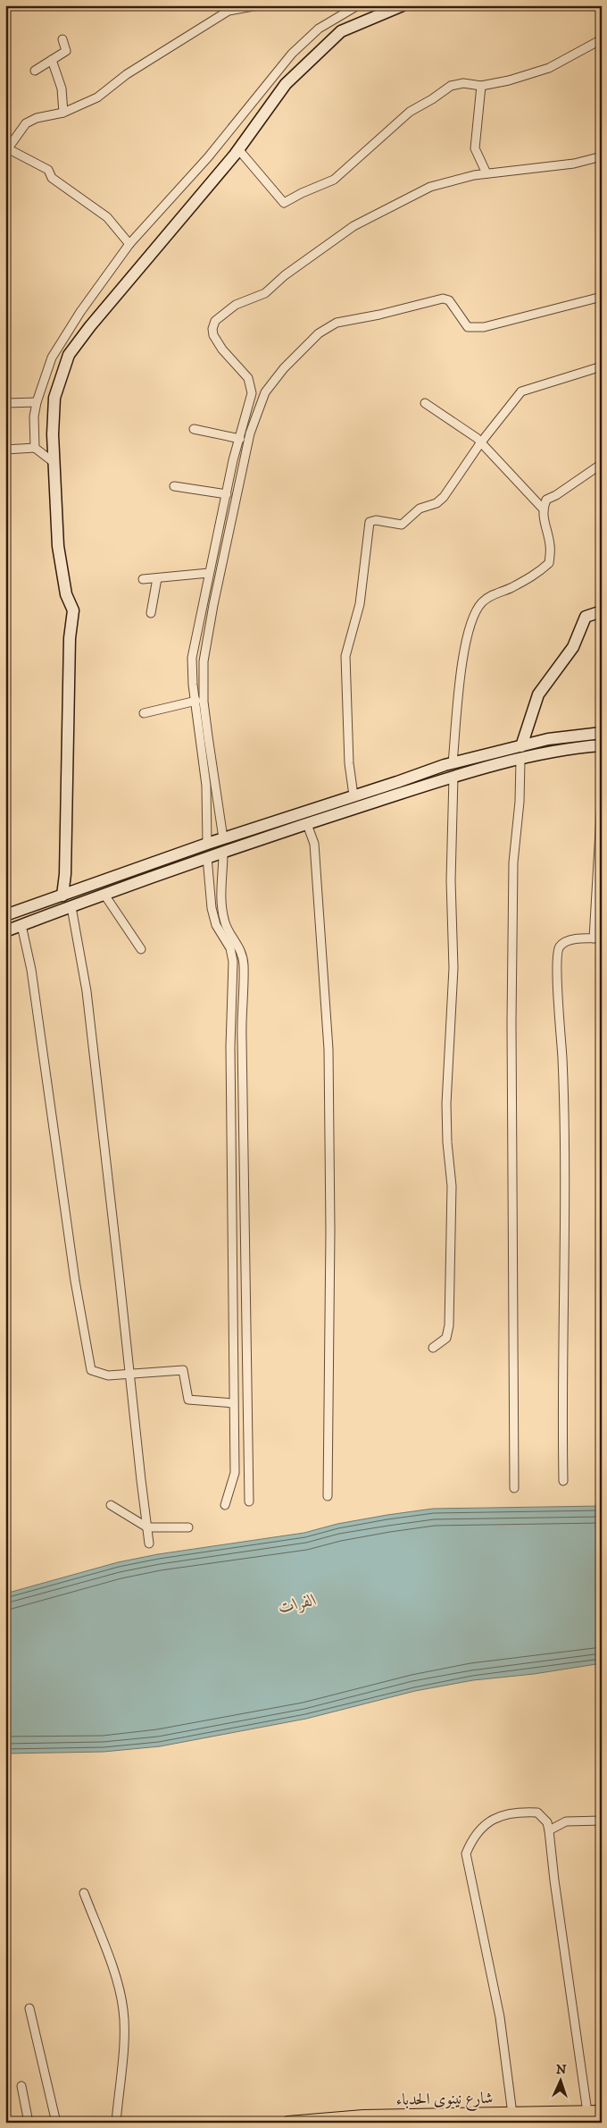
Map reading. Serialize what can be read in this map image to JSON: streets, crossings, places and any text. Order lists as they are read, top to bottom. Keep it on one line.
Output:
{"streets":{"main road":["شارع نينوى الحدباء"]},"water":["الفرات"],"north":"top"}
